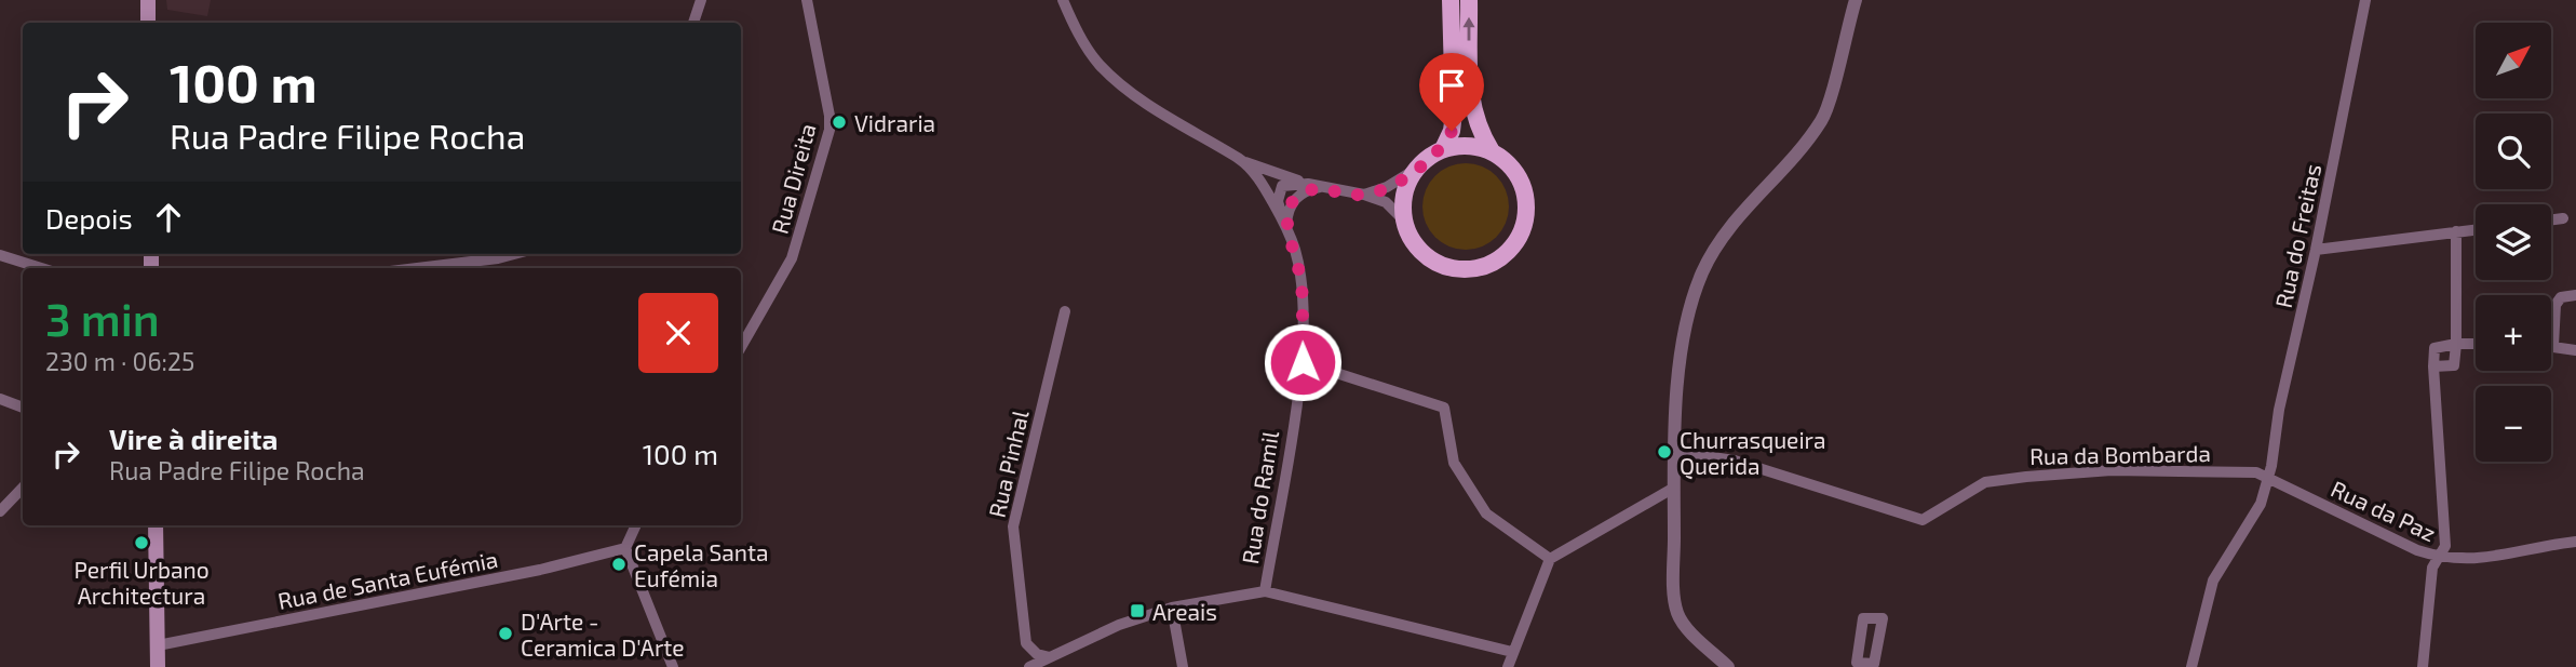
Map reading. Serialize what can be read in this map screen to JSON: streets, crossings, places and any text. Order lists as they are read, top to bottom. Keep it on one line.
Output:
{"streets":{"street":["Rua Direita","Rua do Freitas","Rua da Bombarda","Rua Pinhal","Rua do Ramil","Rua da Paz","Rua de Santa Eufémia"]},"crossings":[["Rua do Freitas","Rua da Bombarda"],["Rua do Freitas","Rua da Paz"],["Rua da Bombarda","Rua da Paz"],["Rua Pinhal","Rua do Ramil"]],"places":{"other":["Vidraria","Churrasqueira Querida","Perfil Urbano Architectura","Capela Santa Eufémia","D'Arte - Ceramica D'Arte"],"transit":["Areais"]},"north":"top right","page":{"map_buttons":["+","−"],"turn":["100 m","Rua Padre Filipe Rocha"],"then":"Depois","heading":["3 min","230 m · 06:25"],"list":[{"name":"Vire à direita","note":"Rua Padre Filipe Rocha","value":"100 m"}]}}
